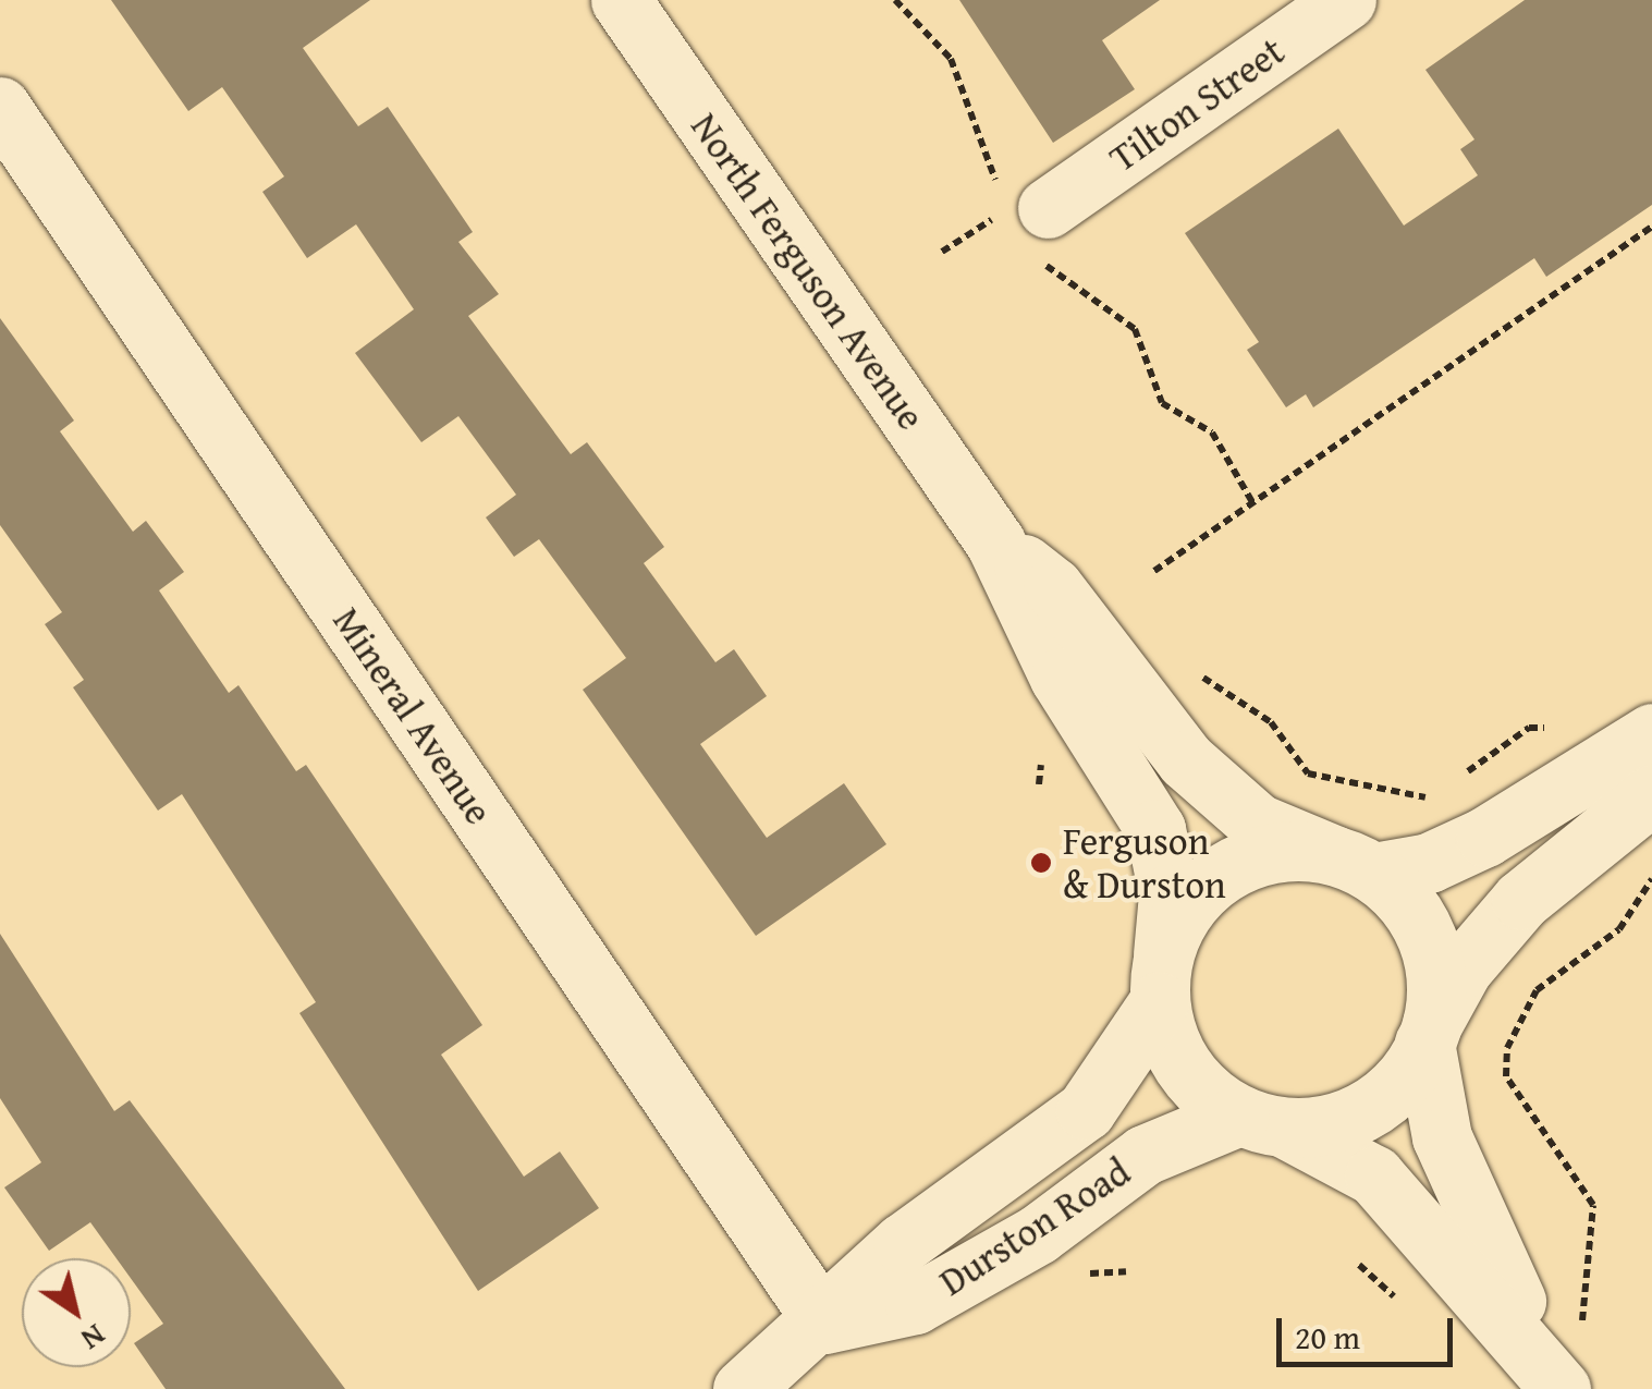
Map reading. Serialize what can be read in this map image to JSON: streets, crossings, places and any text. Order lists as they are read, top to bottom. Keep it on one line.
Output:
{"streets":{"street":["Tilton Street","North Ferguson Avenue","Mineral Avenue","Durston Road"]},"crossings":[["North Ferguson Avenue","Durston Road"],["Mineral Avenue","Durston Road"]],"places":["Ferguson & Durston"],"scale_bar":"20 m","north":"bottom right"}
